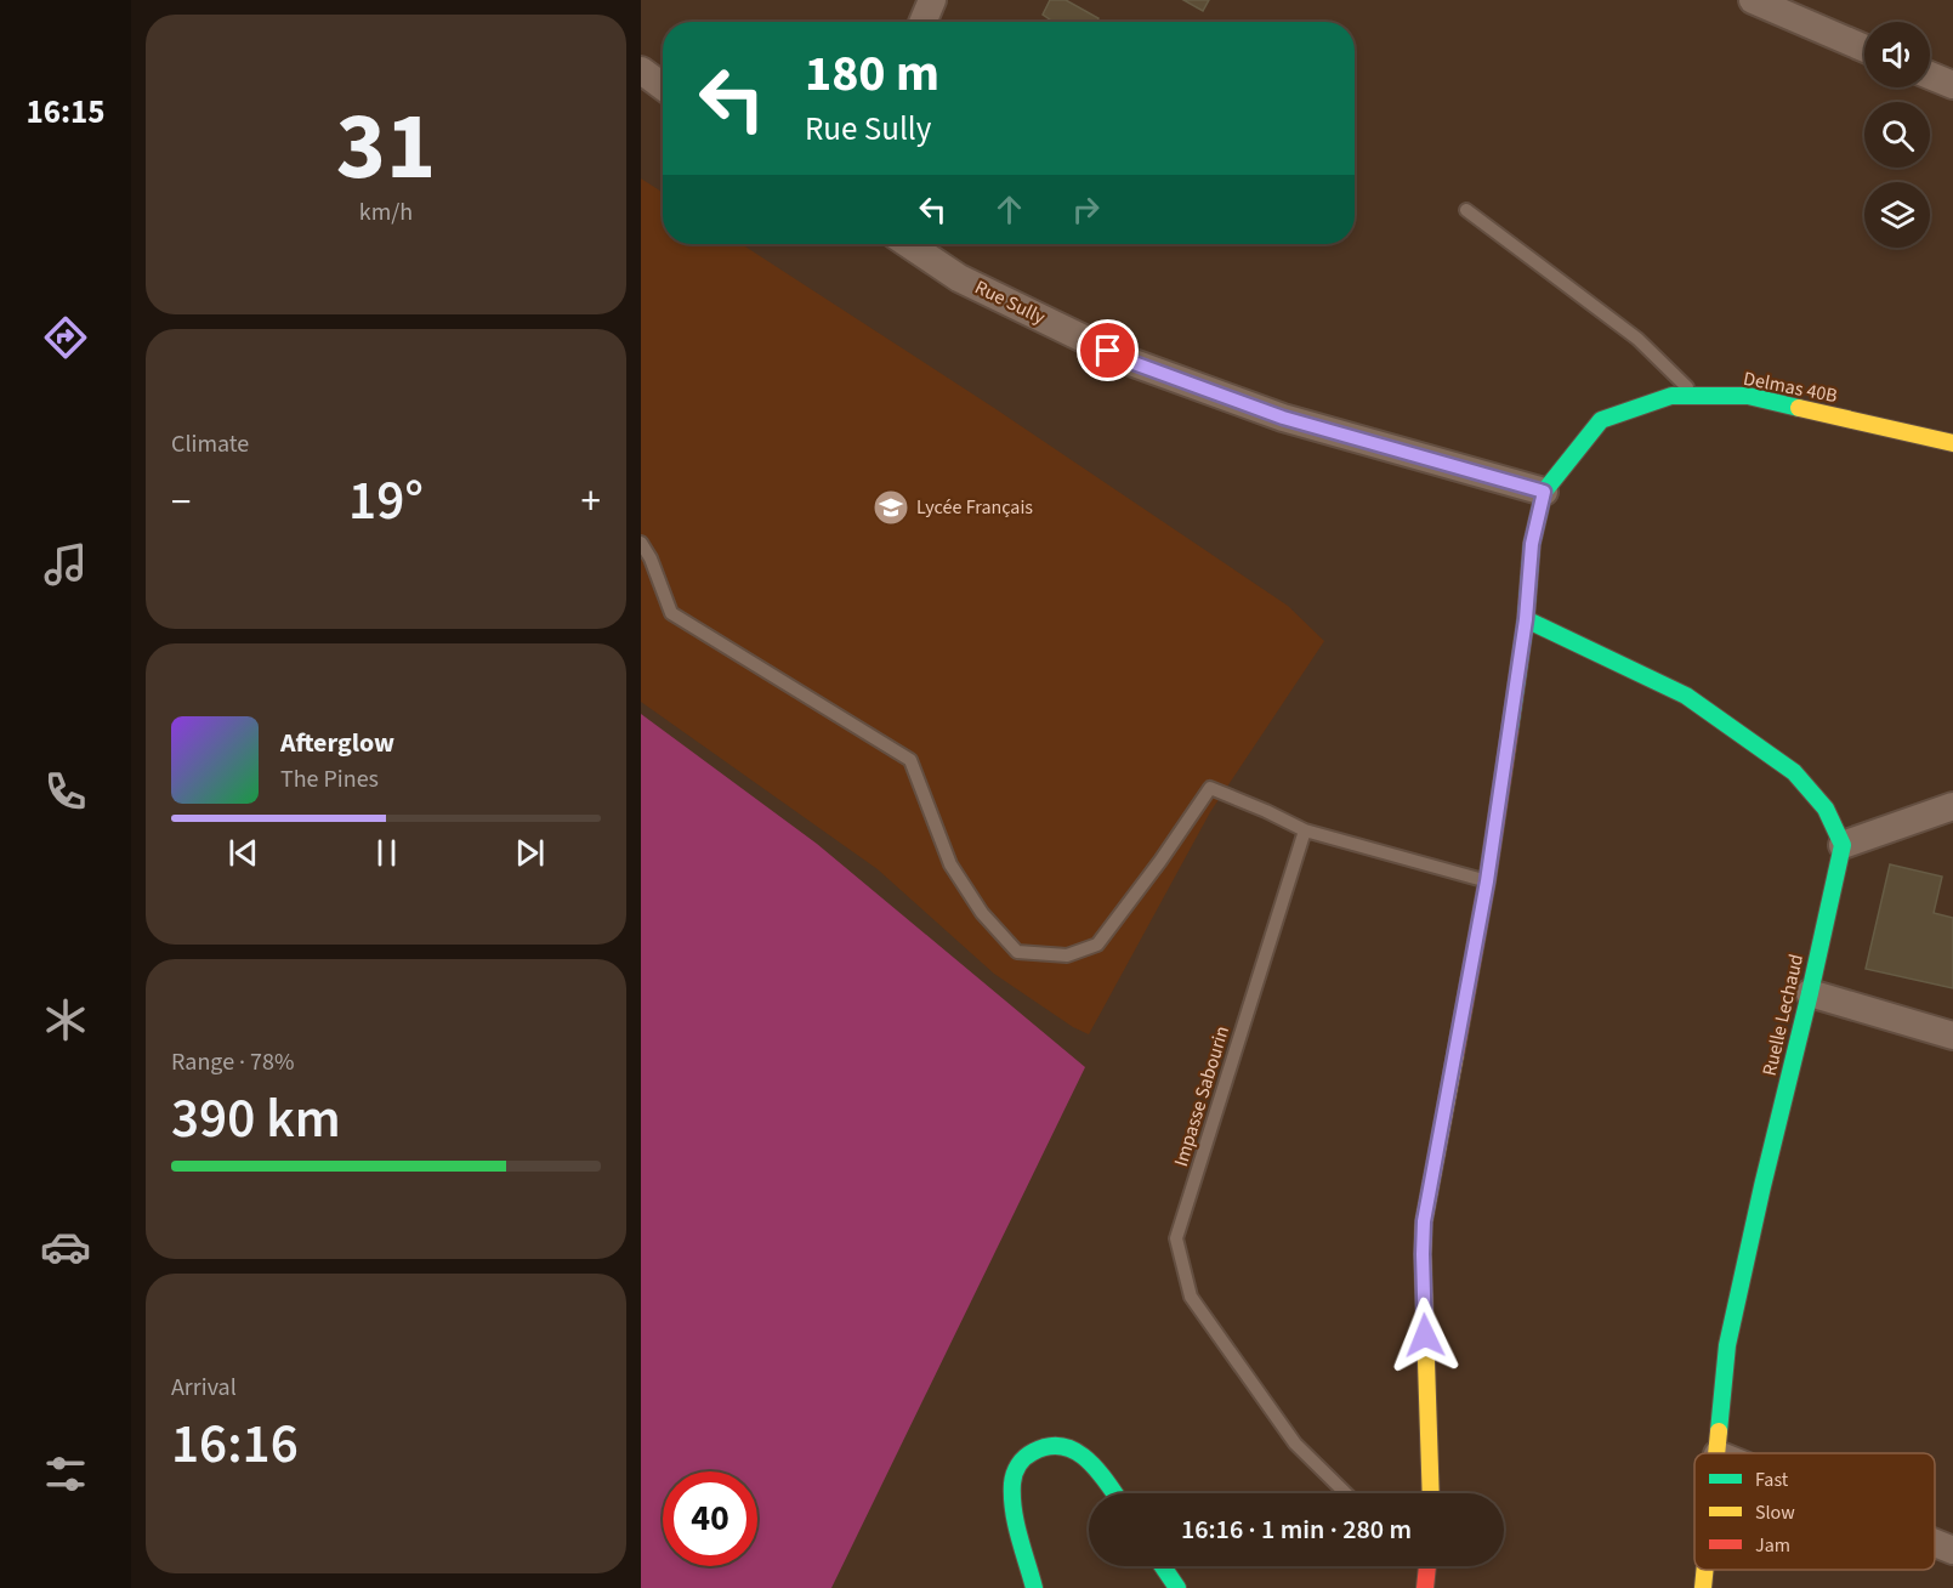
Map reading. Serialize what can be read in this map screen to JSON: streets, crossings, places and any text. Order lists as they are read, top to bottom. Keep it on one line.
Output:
{"streets":{"street":["Rue Sully","Delmas 40B","Ruelle Lechaud"],"lane":["Impasse Sabourin"]},"crossings":[["Rue Sully","Delmas 40B"]],"places":{"school or university":["Lycée Français"]},"legend":["Fast","Slow","Jam"],"page":{"tabs":"16:15","tile":[["31","km/h"],"Climate",["Range · 78%","390 km"],["Arrival","16:16"]],"turn":["180 m","Rue Sully"],"heat":["−","19°","+"],"song":["Afterglow","The Pines"],"limit":"40","trip":"16:16 · 1 min · 280 m"}}
